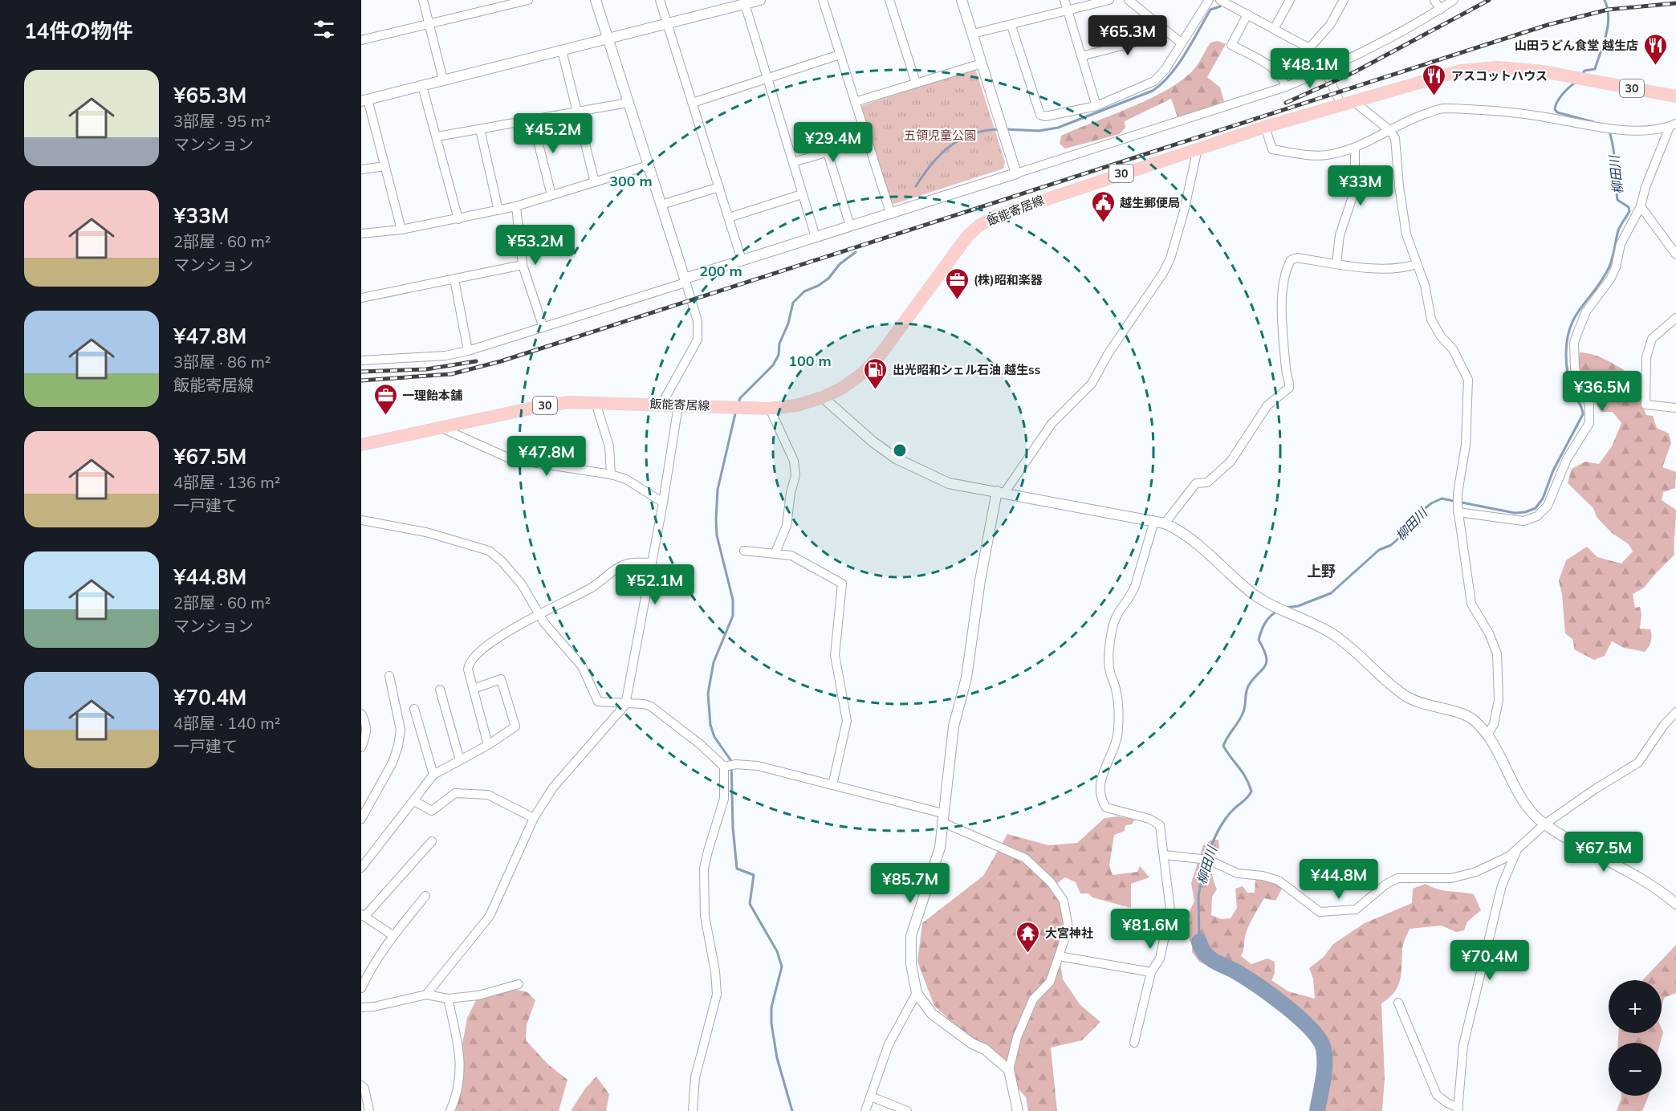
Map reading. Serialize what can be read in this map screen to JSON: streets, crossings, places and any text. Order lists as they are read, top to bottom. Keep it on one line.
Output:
{"streets":{"main road":["30","飯能寄居線"]},"districts":["上野"],"water":["柳田川"],"parks":["五領児童公園"],"places":{"restaurant":["山田うどん食堂 越生店","アスコットハウス"],"public building":["越生郵便局"],"office":["(株)昭和楽器","一理飴本舗"],"fuel station":["出光昭和シェル石油 越生ss"],"temple":["大宮神社"]},"page":{"heading":"14件の物件","price":["¥65.3M","¥48.1M","¥45.2M","¥29.4M","¥33M","¥53.2M","¥36.5M","¥47.8M","¥52.1M","¥67.5M","¥44.8M","¥85.7M","¥81.6M","¥70.4M"],"list":[{"name":"¥65.3M","note":"3部屋 · 95 m² · マンション"},{"name":"¥33M","note":"2部屋 · 60 m² · マンション"},{"name":"¥47.8M","note":"3部屋 · 86 m² · 飯能寄居線"},{"name":"¥67.5M","note":"4部屋 · 136 m² · 一戸建て"},{"name":"¥44.8M","note":"2部屋 · 60 m² · マンション"},{"name":"¥70.4M","note":"4部屋 · 140 m² · 一戸建て"}],"map_buttons":["+","−"]},"rings":["300 m","200 m","100 m"]}
